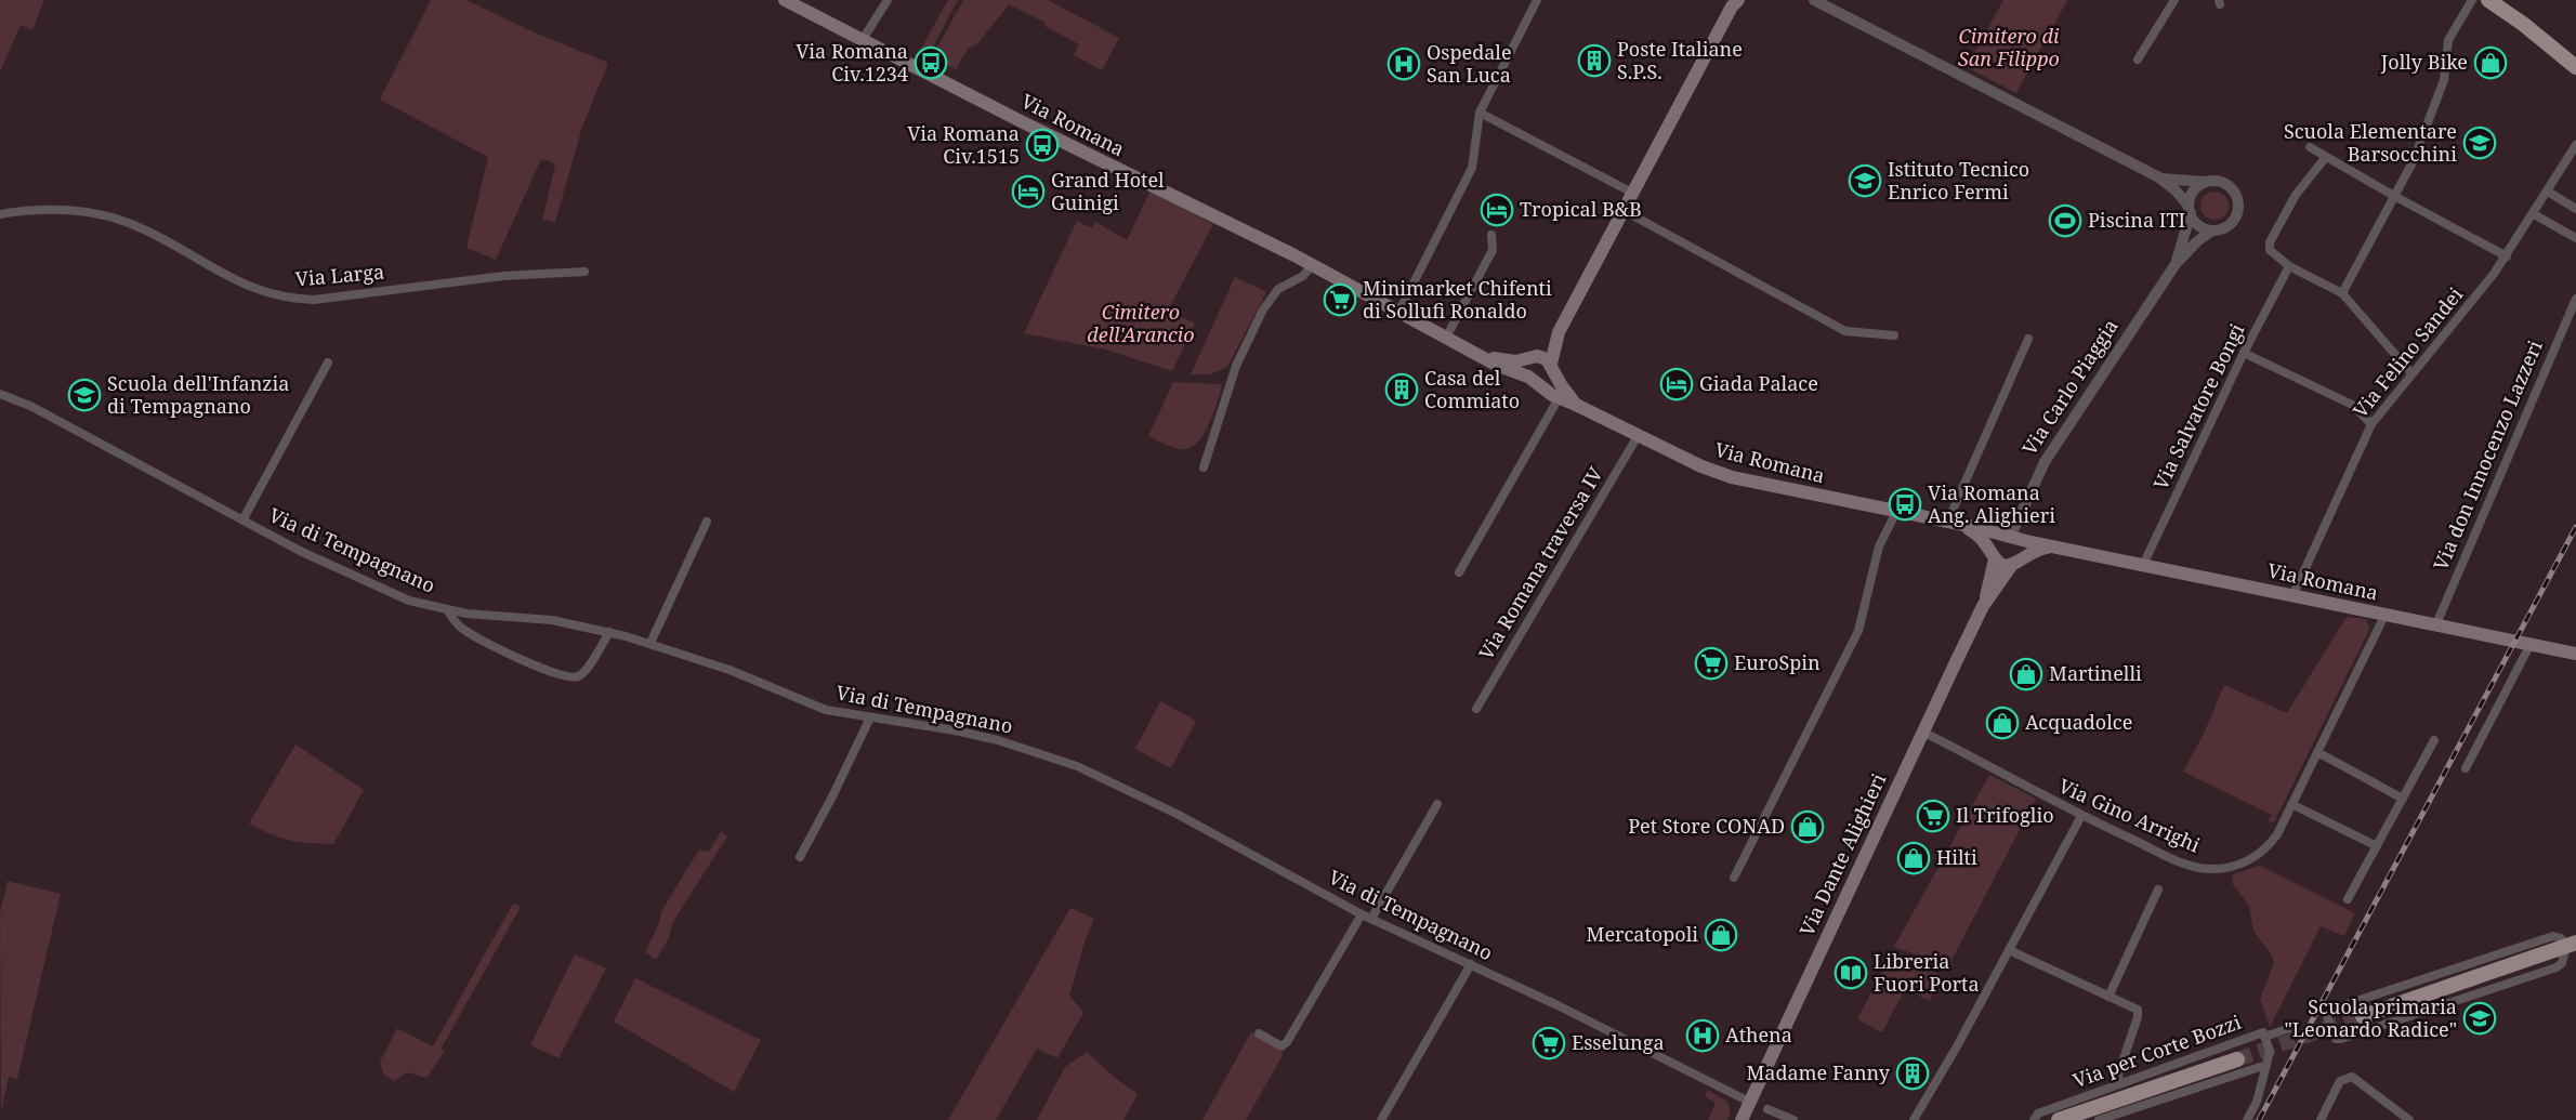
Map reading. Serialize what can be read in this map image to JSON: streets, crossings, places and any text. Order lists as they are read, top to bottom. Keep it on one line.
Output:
{"streets":{"main road":["Via Romana","Via Dante Alighieri"],"street":["Via Larga","Via Felino Sandei","Via Carlo Piaggia","Via Salvatore Bongi","Via don Innocenzo Lazzeri","Via di Tempagnano","Via Romana traversa IV","Via Gino Arrighi","Via per Corte Bozzi"]},"crossings":[["Via Romana","Via Felino Sandei"],["Via Romana","Via Carlo Piaggia"],["Via Romana","Via Salvatore Bongi"],["Via Romana","Via don Innocenzo Lazzeri"],["Via Romana","Via Romana traversa IV"],["Via Romana","Via Gino Arrighi"],["Via Romana","Via Dante Alighieri"],["Via Carlo Piaggia","Via Dante Alighieri"],["Via di Tempagnano","Via Dante Alighieri"],["Via Gino Arrighi","Via Dante Alighieri"]],"parks":["Cimitero di San Filippo","Cimitero dell'Arancio"],"places":{"building":["Poste Italiane S.P.S.","Casa del Commiato","Madame Fanny"],"bus stop":["Via Romana Civ.1234","Via Romana Civ.1515","Via Romana Ang. Alighieri"],"shop":["Jolly Bike","Martinelli","Acquadolce","Pet Store CONAD","Hilti","Mercatopoli"],"hospital":["Ospedale San Luca","Athena"],"school or university":["Scuola Elementare Barsocchini","Istituto Tecnico Enrico Fermi","Scuola dell'Infanzia di Tempagnano","Scuola primaria \"Leonardo Radice\""],"hotel":["Grand Hotel Guinigi","Tropical B&B","Giada Palace"],"sports":["Piscina ITI"],"supermarket":["Minimarket Chifenti di Sollufi Ronaldo","EuroSpin","Il Trifoglio","Esselunga"],"library":["Libreria Fuori Porta"]}}
